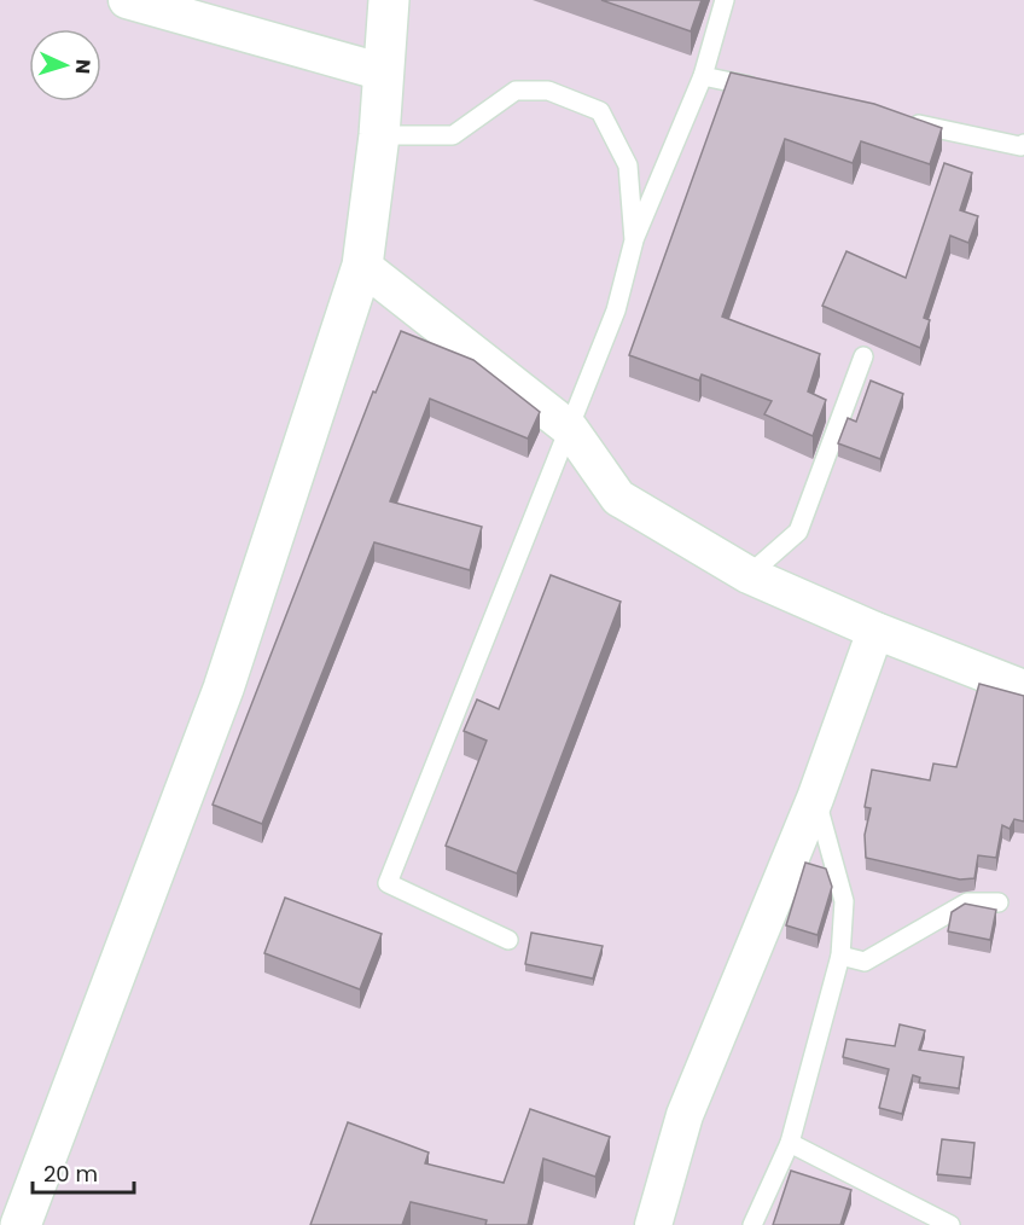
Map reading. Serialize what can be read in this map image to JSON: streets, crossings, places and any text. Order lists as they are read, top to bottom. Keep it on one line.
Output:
{"scale_bar":"20 m","north":"right"}
